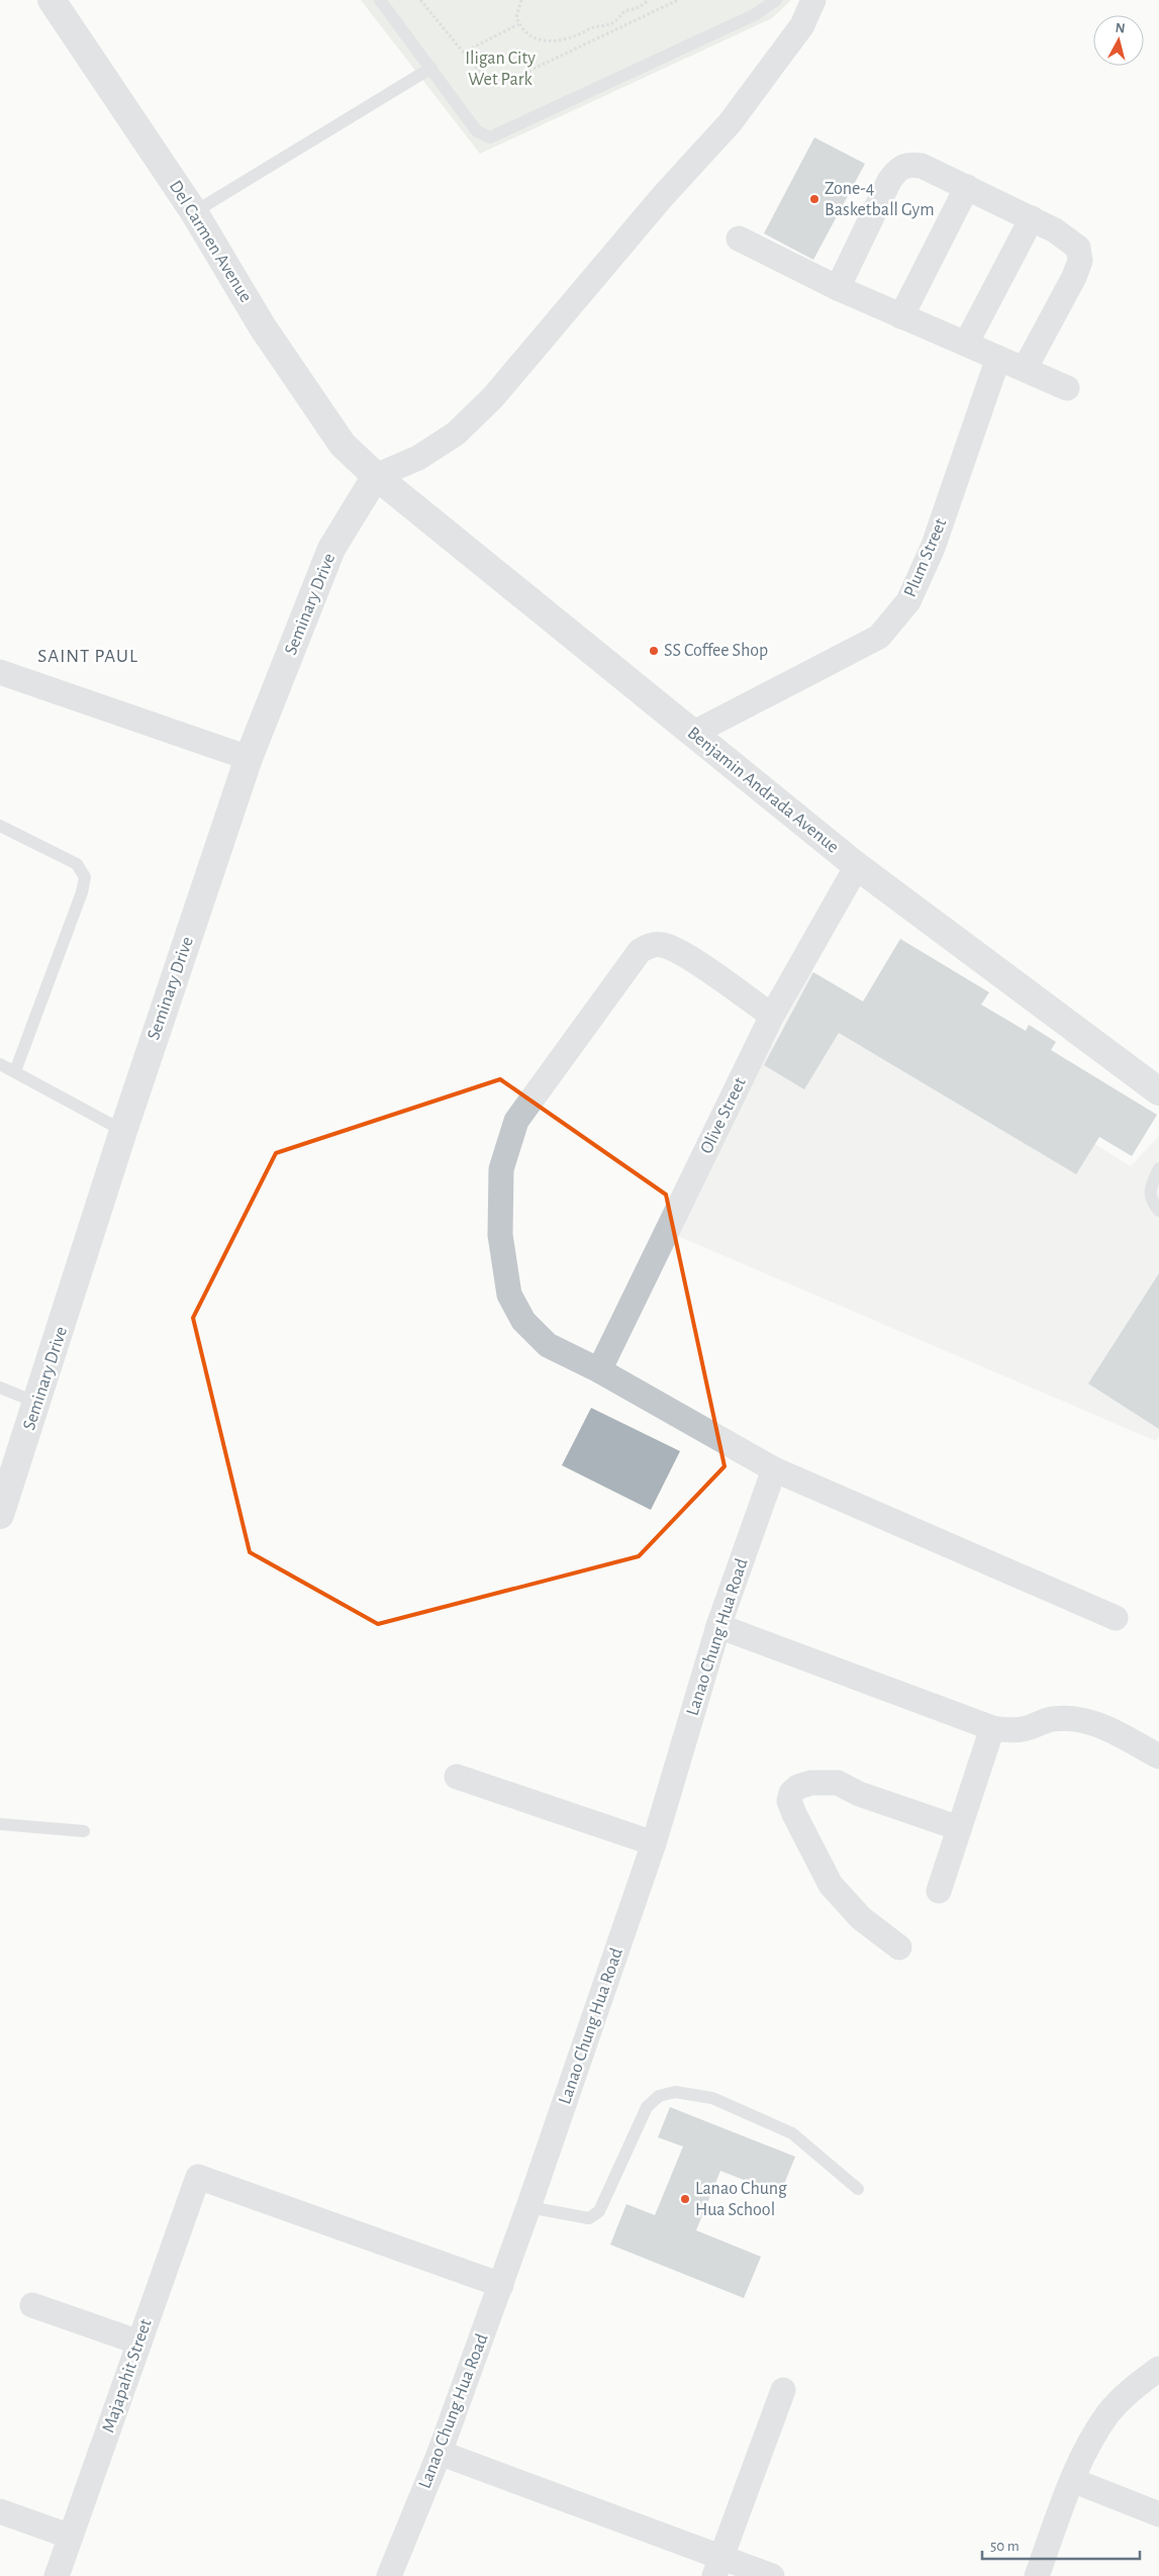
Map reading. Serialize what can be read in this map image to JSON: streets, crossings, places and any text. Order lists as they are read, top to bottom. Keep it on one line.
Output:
{"streets":{"street":["Del Carmen Avenue","Plum Street","Seminary Drive","Benjamin Andrada Avenue","Olive Street","Lanao Chung Hua Road","Majapahit Street"]},"crossings":[["Del Carmen Avenue","Seminary Drive"],["Del Carmen Avenue","Benjamin Andrada Avenue"],["Plum Street","Benjamin Andrada Avenue"],["Seminary Drive","Benjamin Andrada Avenue"],["Benjamin Andrada Avenue","Olive Street"],["Lanao Chung Hua Road","Majapahit Street"]],"districts":["SAINT PAUL"],"parks":["Iligan City Wet Park"],"places":["Zone-4 Basketball Gym","SS Coffee Shop","Lanao Chung Hua School"],"scale_bar":"50 m","north":"top"}
